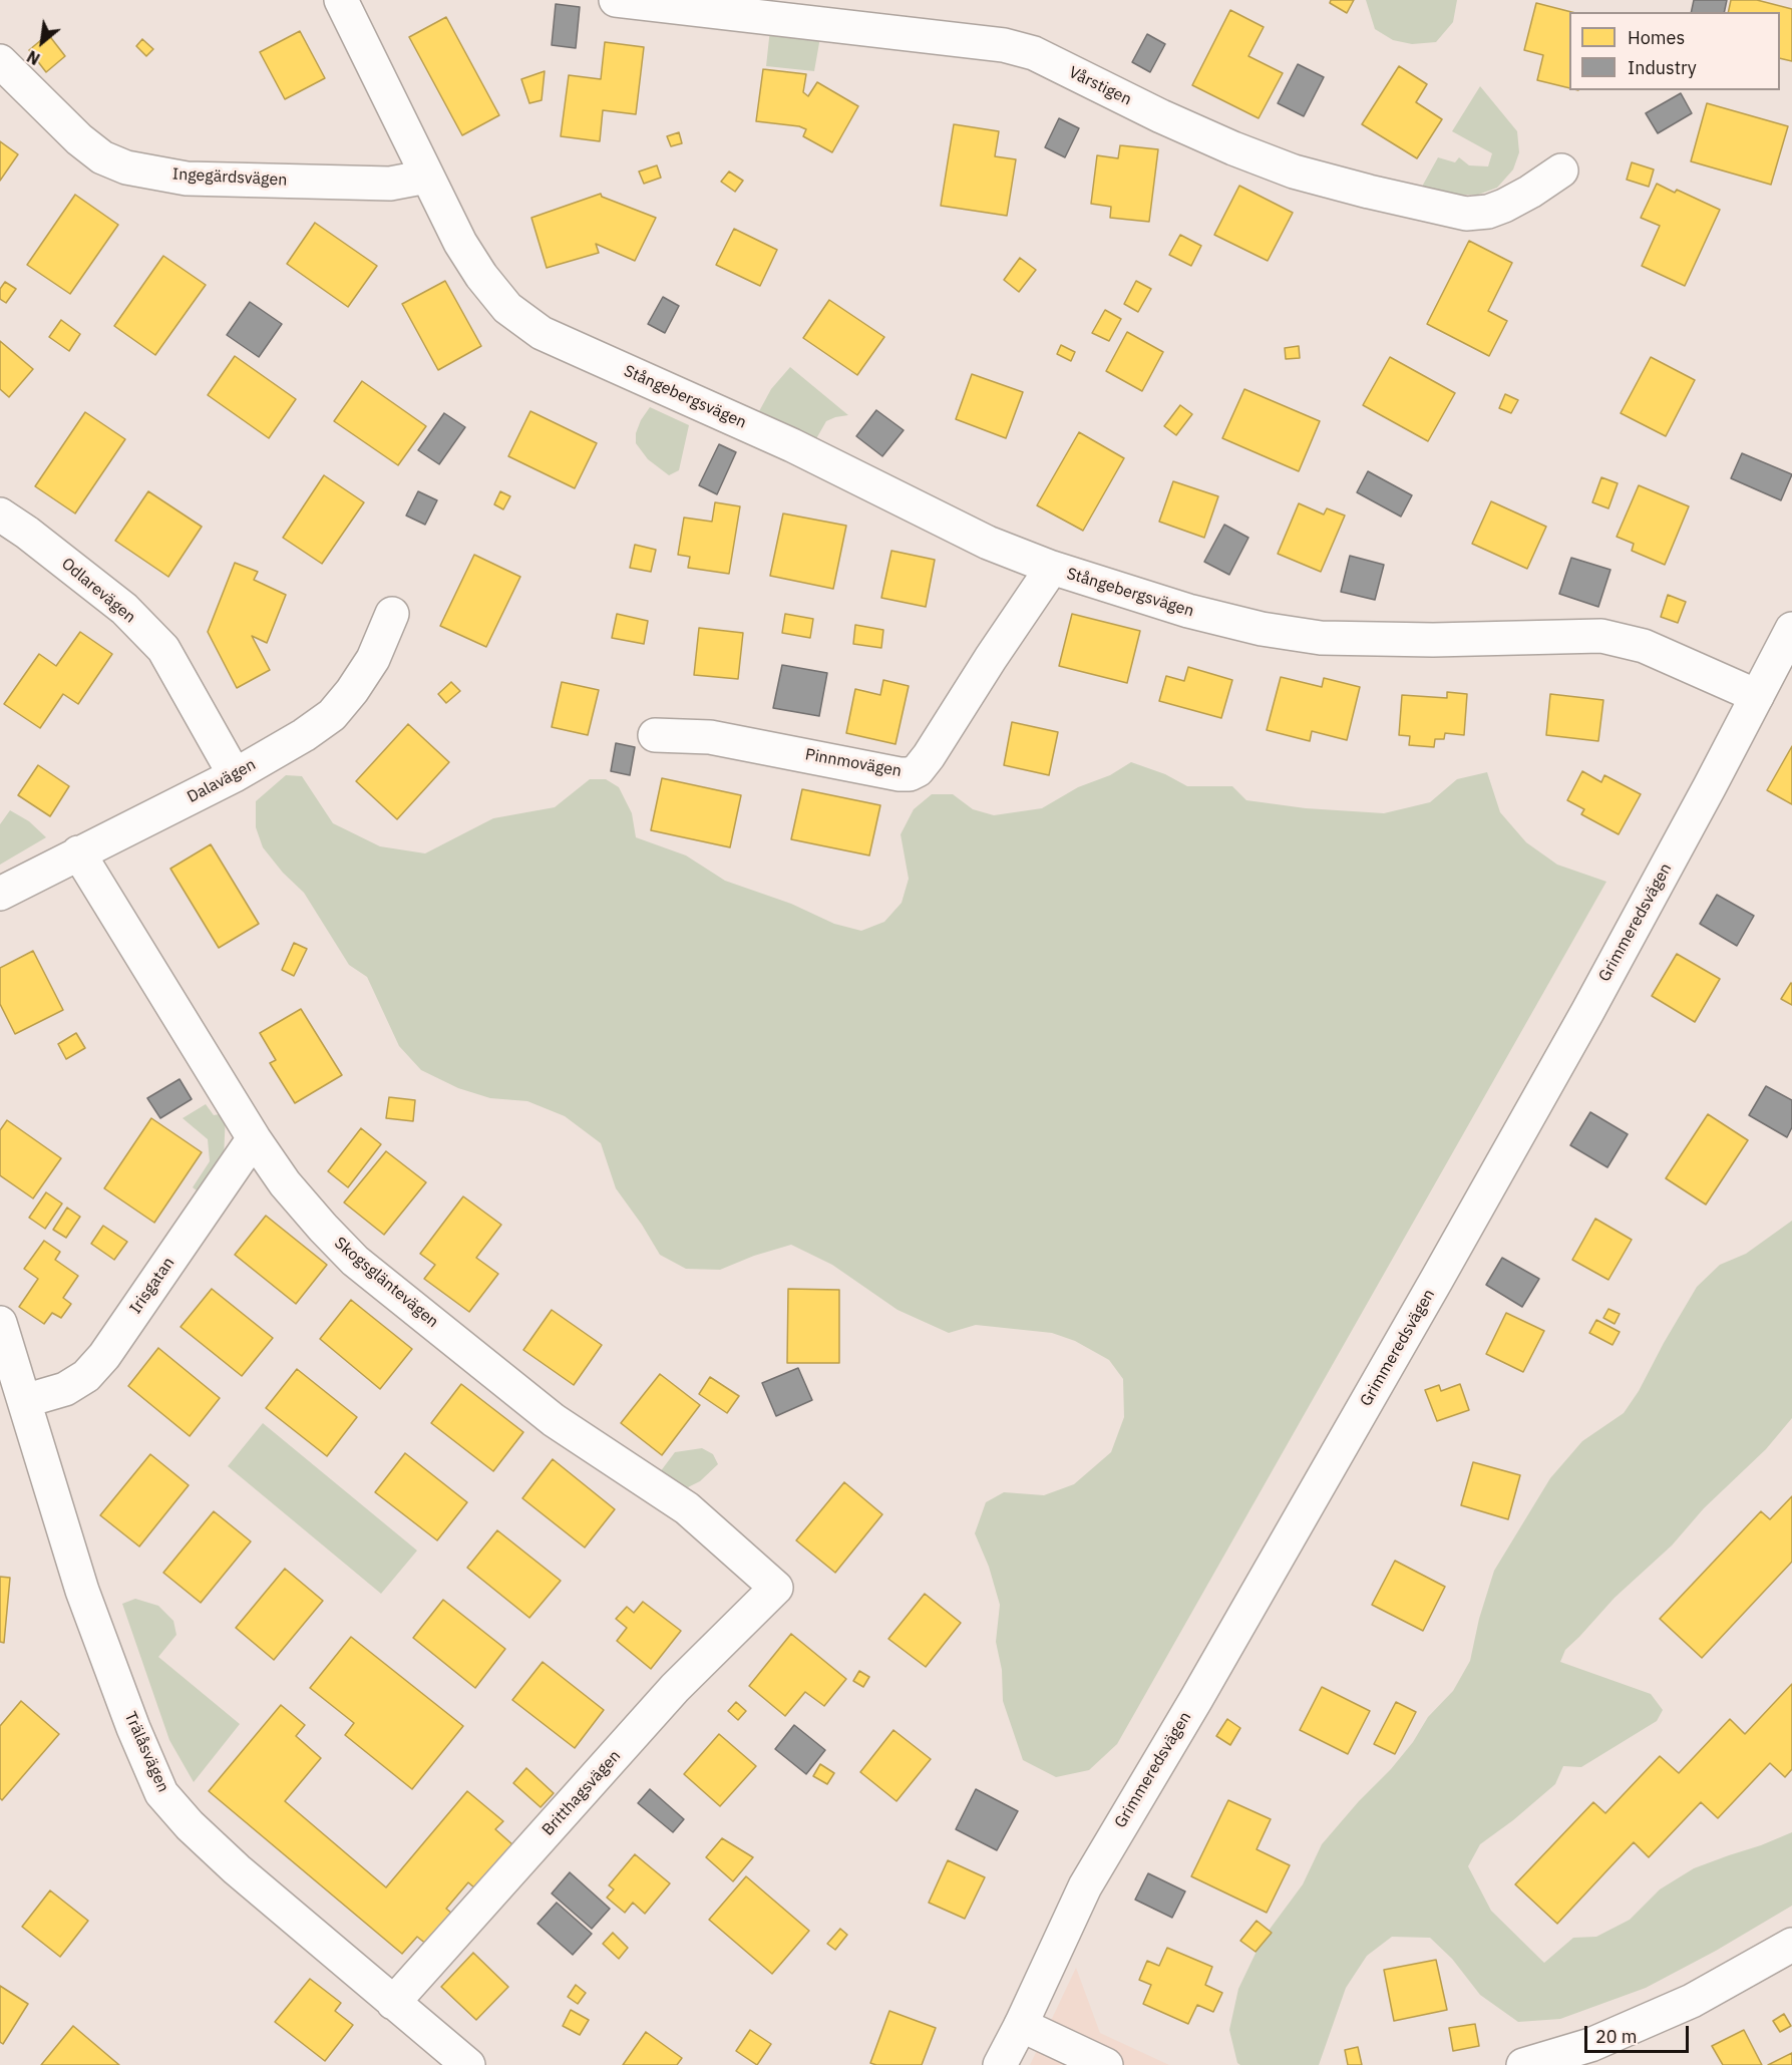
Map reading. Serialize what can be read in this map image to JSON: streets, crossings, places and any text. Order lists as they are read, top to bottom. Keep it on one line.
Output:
{"streets":{"street":["Vårstigen","Ingegärdsvägen","Stångebergsvägen","Odlarevägen","Pinnmovägen","Dalavägen","Grimmeredsvägen","Skogsgläntevägen","Irisgatan","Trälåsvägen","Britthagsvägen"]},"crossings":[["Ingegärdsvägen","Stångebergsvägen"],["Stångebergsvägen","Pinnmovägen"],["Stångebergsvägen","Grimmeredsvägen"],["Odlarevägen","Dalavägen"],["Dalavägen","Skogsgläntevägen"],["Skogsgläntevägen","Irisgatan"],["Skogsgläntevägen","Britthagsvägen"],["Irisgatan","Trälåsvägen"],["Trälåsvägen","Britthagsvägen"]],"legend":["Homes","Industry"],"scale_bar":"20 m","north":"bottom left"}
